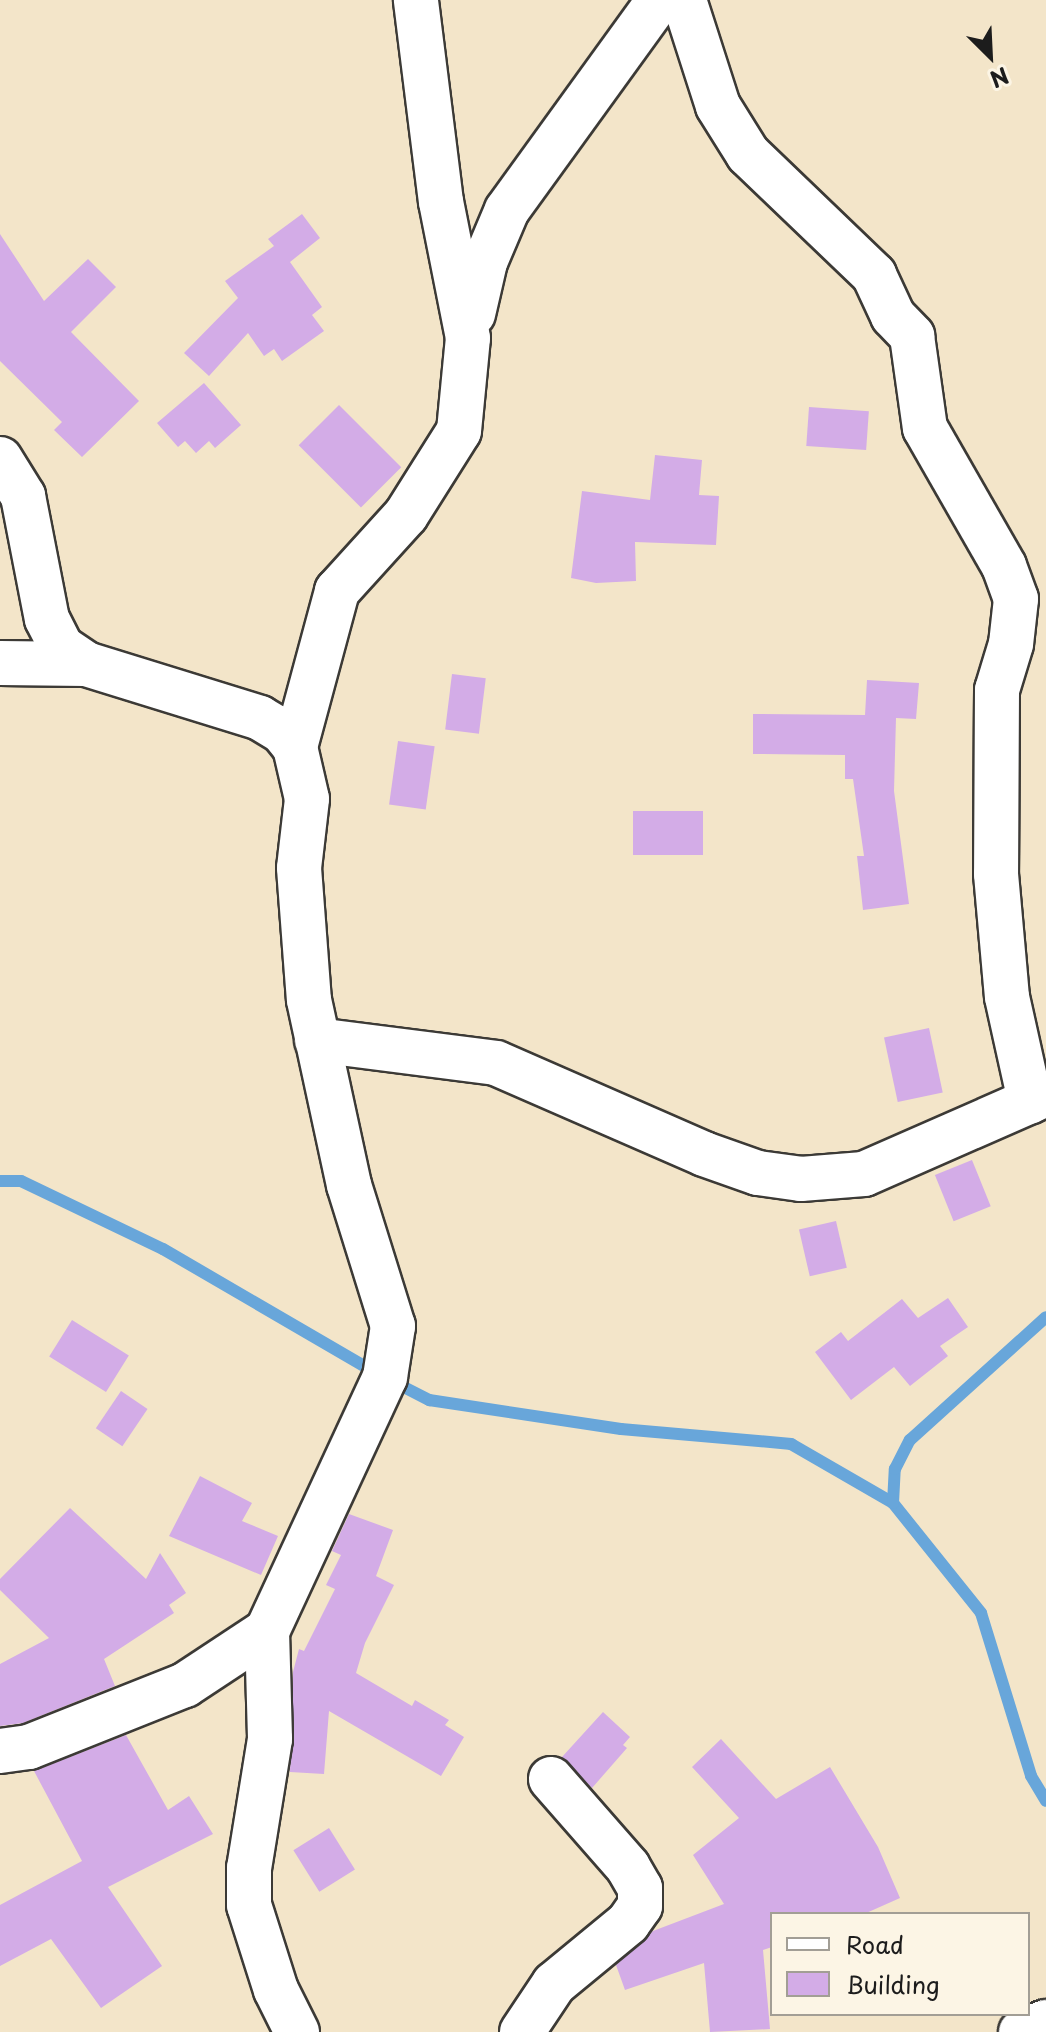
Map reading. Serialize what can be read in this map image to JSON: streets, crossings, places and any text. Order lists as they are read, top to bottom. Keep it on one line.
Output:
{"legend":["Road","Building"],"north":"bottom right"}
